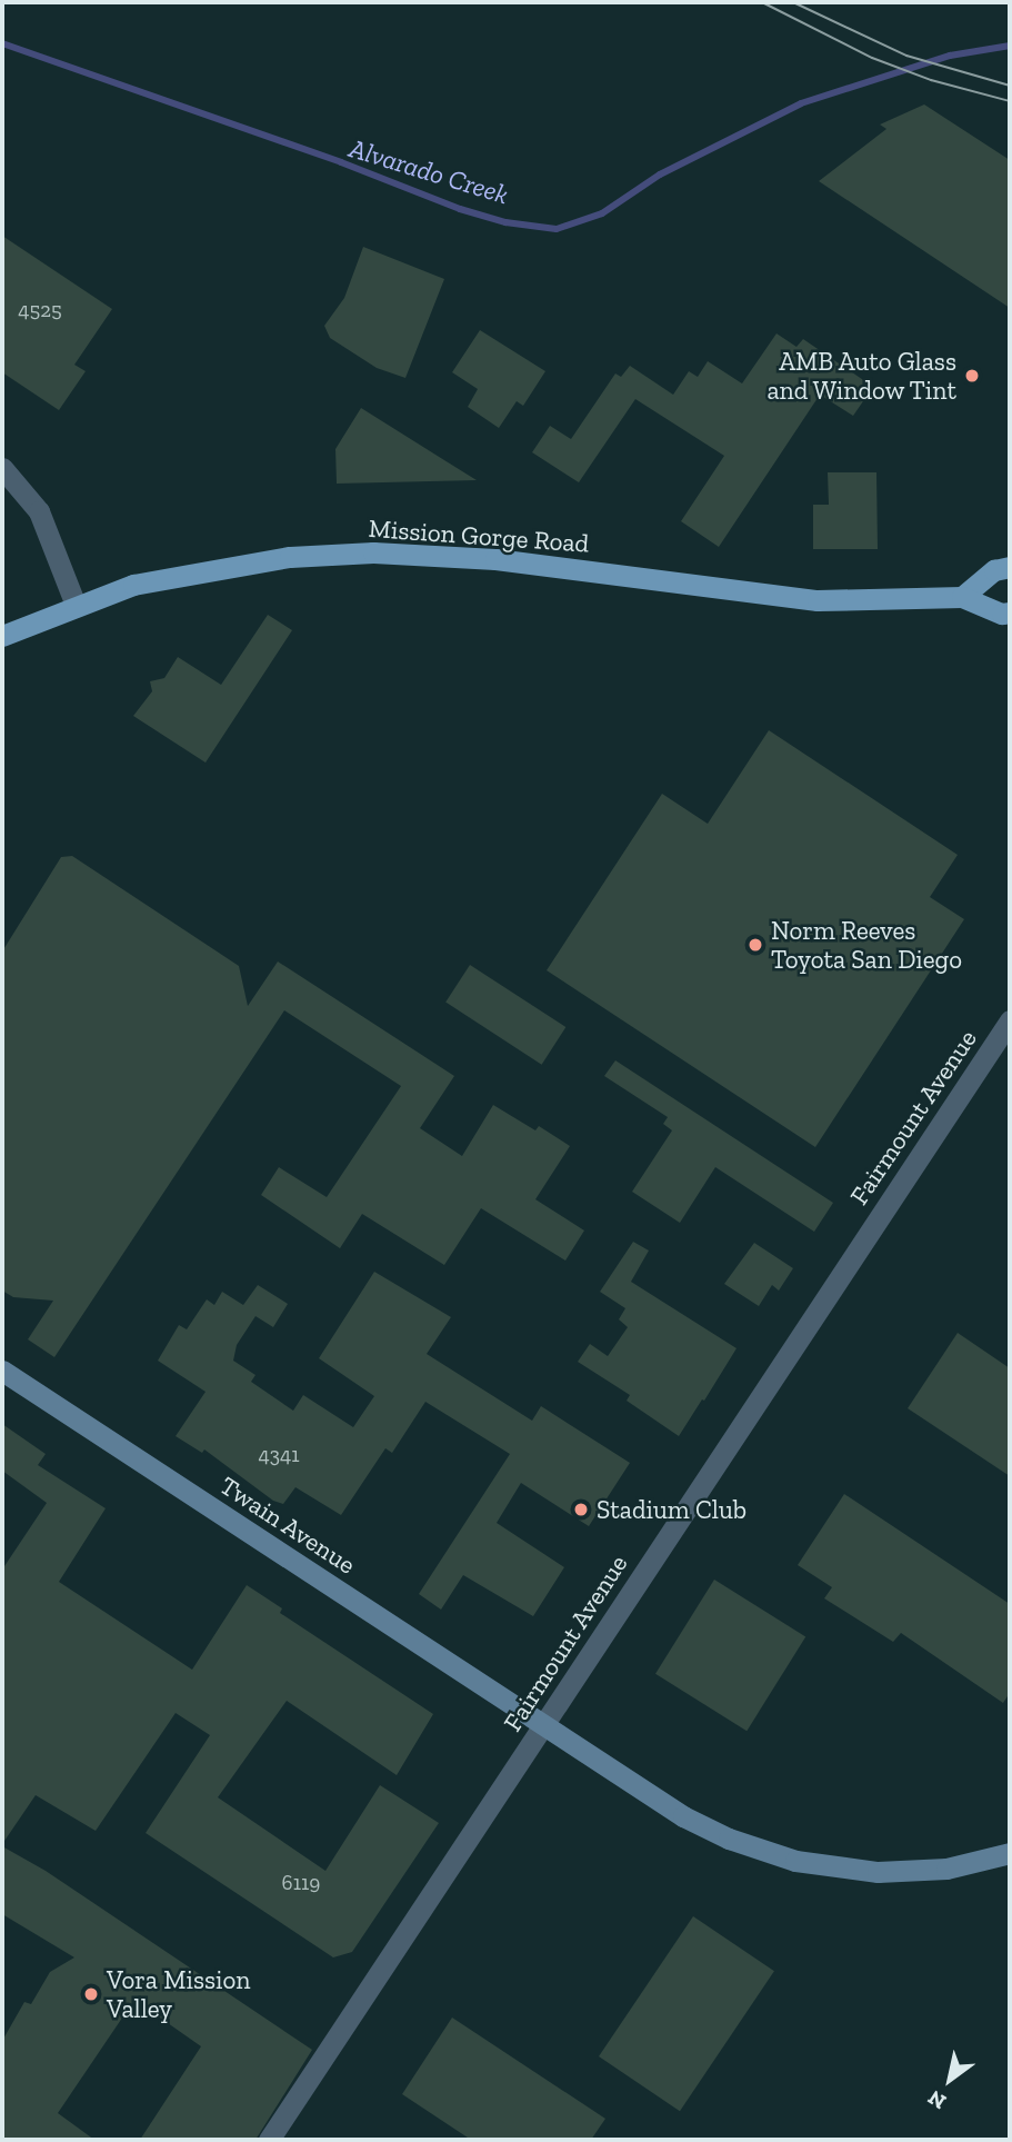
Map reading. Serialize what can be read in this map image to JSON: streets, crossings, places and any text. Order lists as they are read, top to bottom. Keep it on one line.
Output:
{"streets":{"main road":["Mission Gorge Road","Twain Avenue"],"street":["Fairmount Avenue"]},"crossings":[["Fairmount Avenue","Twain Avenue"]],"water":["Alvarado Creek"],"places":["AMB Auto Glass and Window Tint","Norm Reeves Toyota San Diego","Stadium Club","Vora Mission Valley"],"house_numbers":["4525","4341","6119"],"north":"bottom left"}
